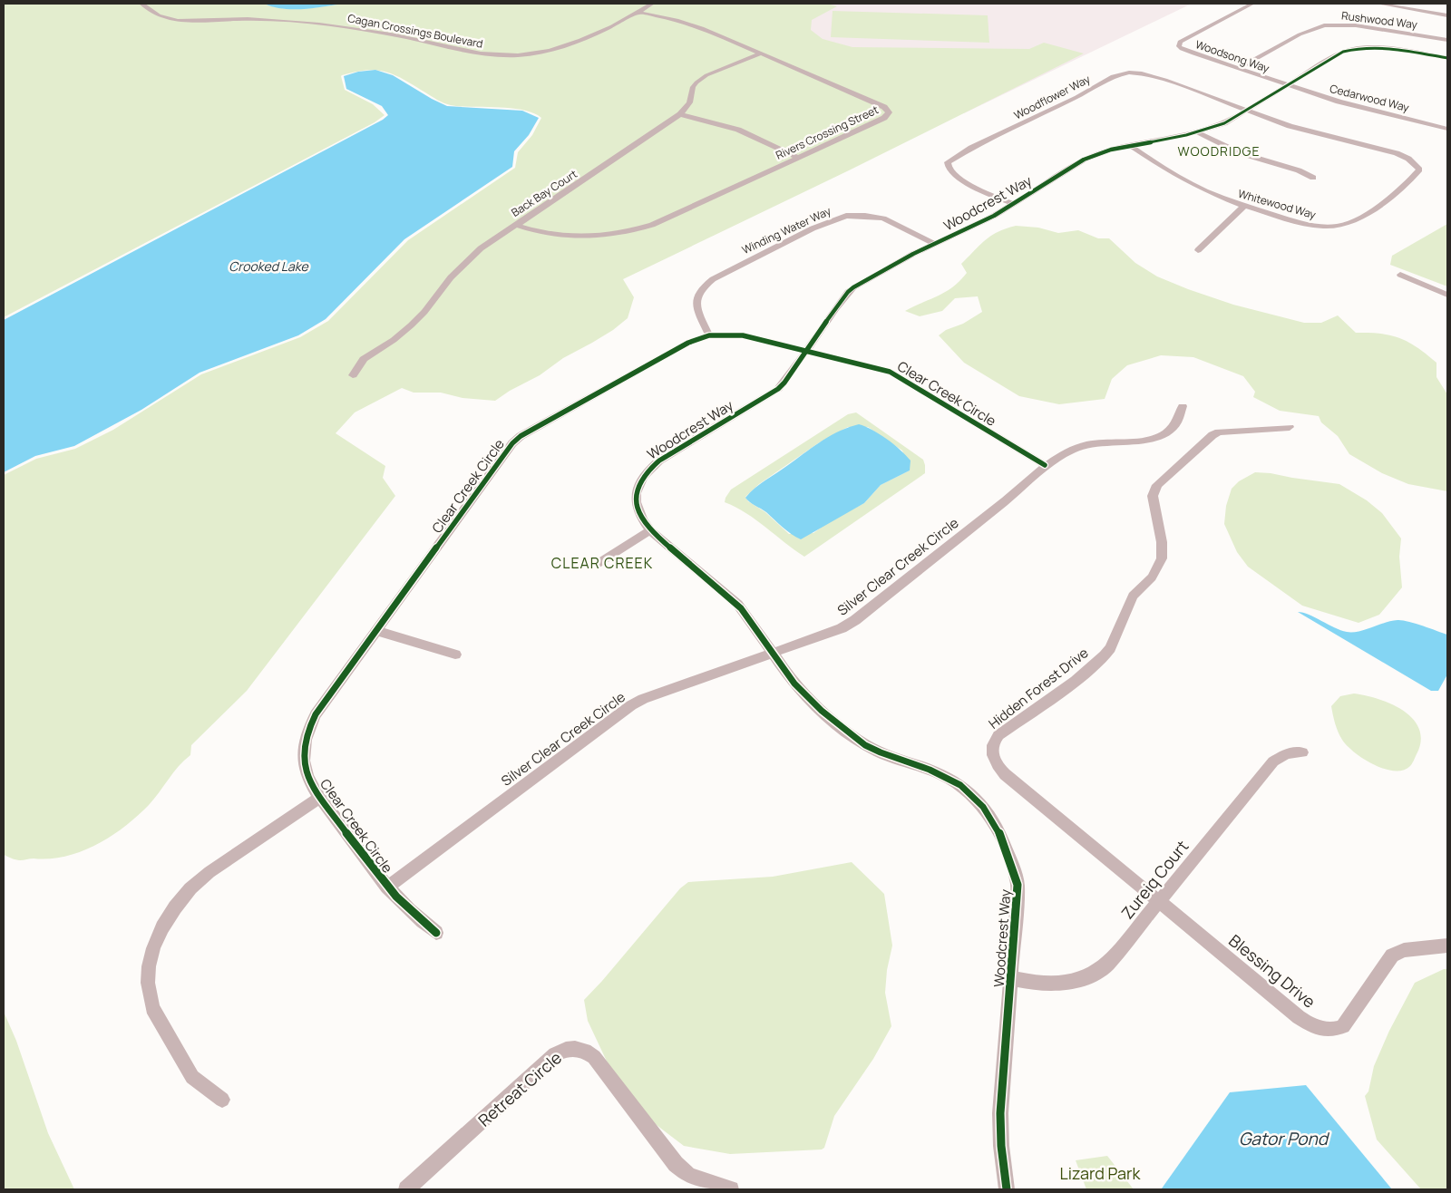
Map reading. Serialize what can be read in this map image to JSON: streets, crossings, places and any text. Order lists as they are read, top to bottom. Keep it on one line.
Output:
{"streets":{"street":["Rushwood Way","Cagan Crossings Boulevard","Woodsong Way","Woodflower Way","Cedarwood Way","Rivers Crossing Street","Back Bay Court","Woodcrest Way","Whitewood Way","Winding Water Way","Clear Creek Circle","Silver Clear Creek Circle","Hidden Forest Drive","Zureiq Court","Blessing Drive","Retreat Circle"]},"crossings":[["Rushwood Way","Woodsong Way"],["Cagan Crossings Boulevard","Rivers Crossing Street"],["Woodsong Way","Cedarwood Way"],["Woodsong Way","Woodcrest Way"],["Woodflower Way","Woodcrest Way"],["Woodflower Way","Whitewood Way"],["Cedarwood Way","Woodcrest Way"],["Rivers Crossing Street","Back Bay Court"],["Woodcrest Way","Whitewood Way"],["Woodcrest Way","Winding Water Way"],["Woodcrest Way","Clear Creek Circle"],["Woodcrest Way","Silver Clear Creek Circle"],["Woodcrest Way","Zureiq Court"],["Winding Water Way","Clear Creek Circle"],["Clear Creek Circle","Silver Clear Creek Circle"],["Hidden Forest Drive","Zureiq Court"],["Hidden Forest Drive","Blessing Drive"],["Zureiq Court","Blessing Drive"]],"districts":["WOODRIDGE","CLEAR CREEK"],"water":["Crooked Lake","Gator Pond"],"parks":["Lizard Park"]}
